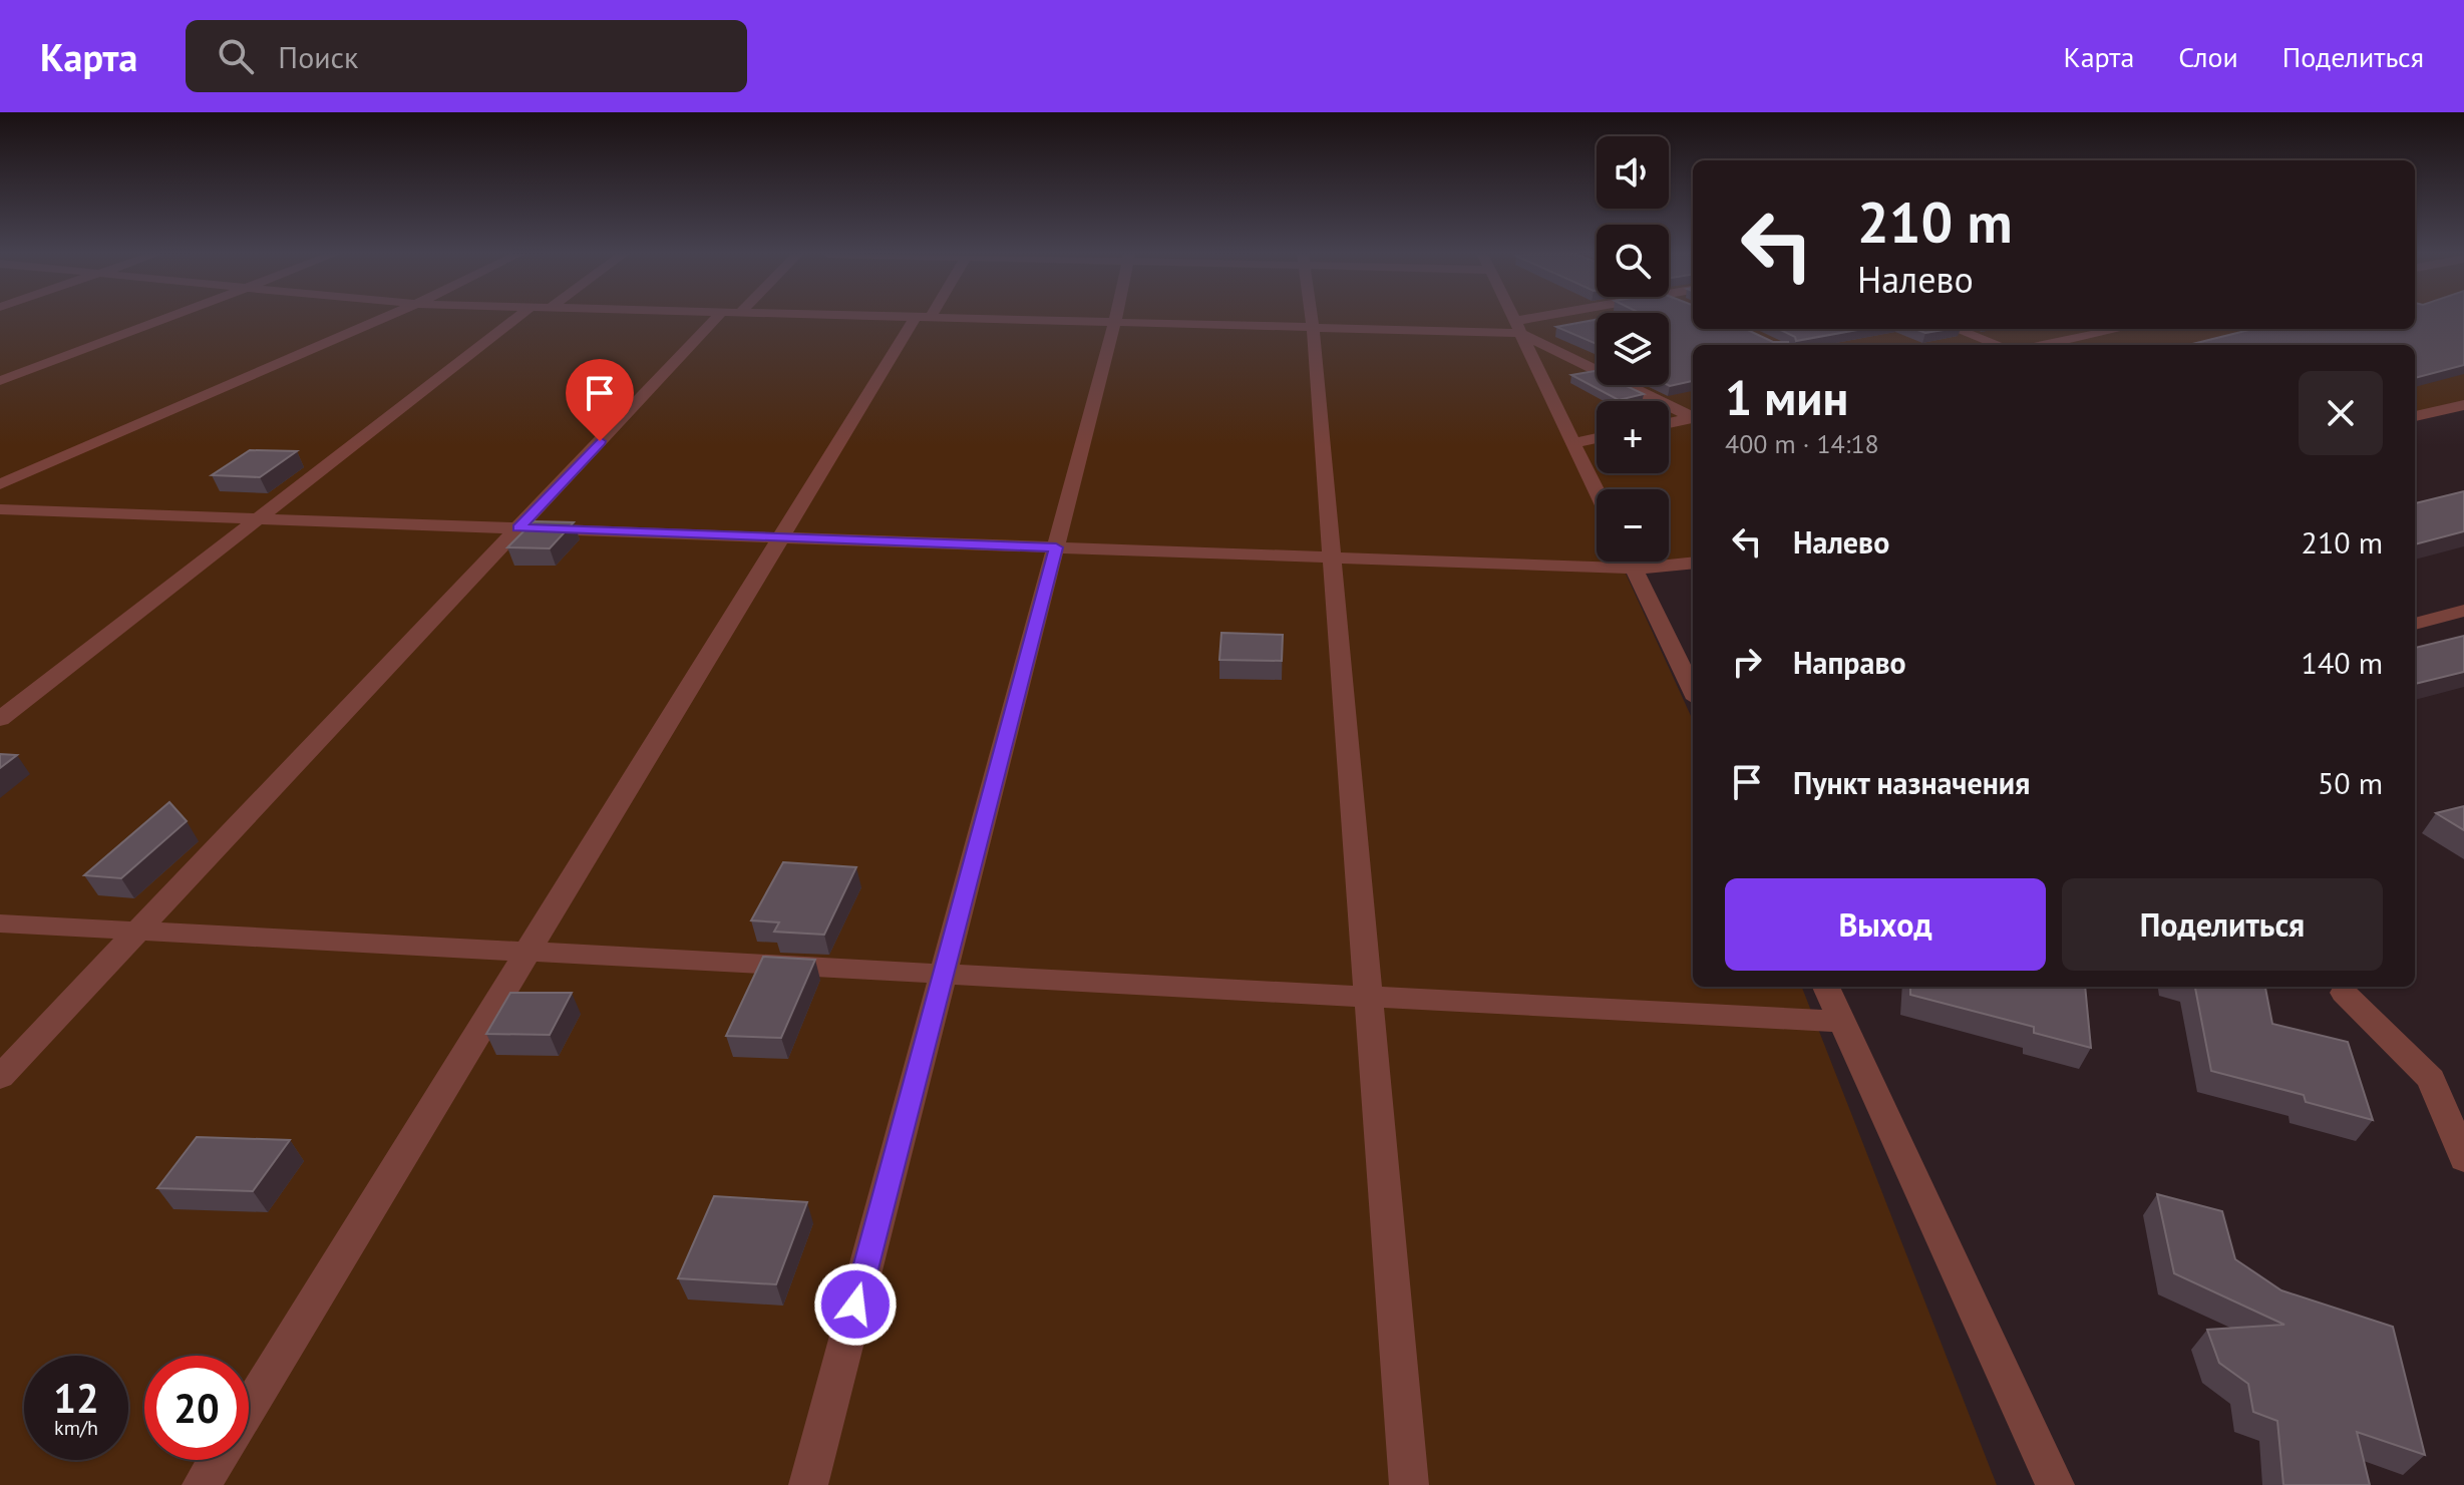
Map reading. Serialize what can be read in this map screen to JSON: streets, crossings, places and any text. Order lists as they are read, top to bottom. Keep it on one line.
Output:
{"page":{"header":"Карта","search":"Поиск","nav":["Карта","Слои","Поделиться"],"map_buttons":["+","−"],"turn":["210 m","Налево"],"heading":["1 мин","400 m · 14:18"],"list":[{"name":"Налево","value":"210 m"},{"name":"Направо","value":"140 m"},{"name":"Пункт назначения","value":"50 m"}],"buttons":["Выход","Поделиться"],"speed":"12 km/h","limit":"20"}}
